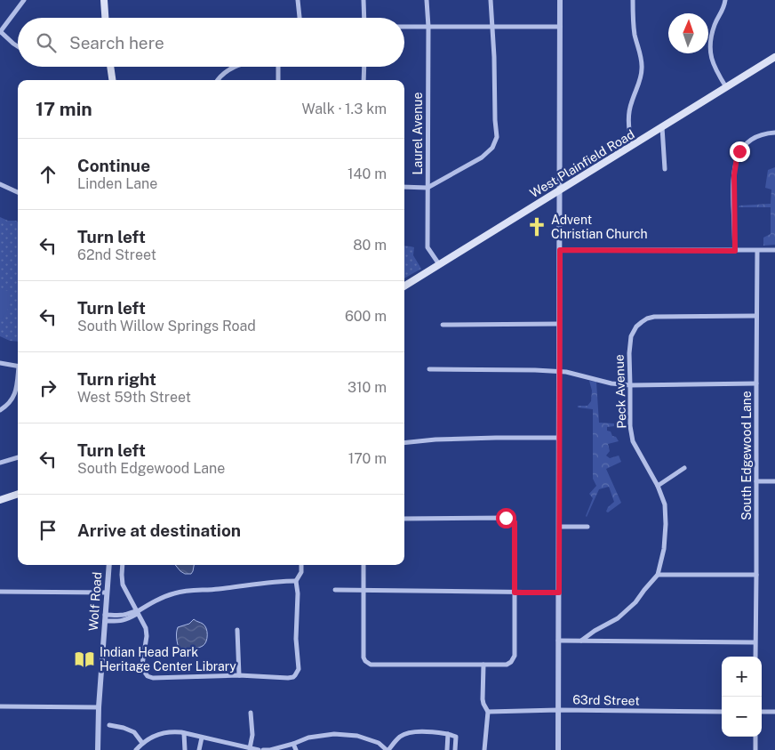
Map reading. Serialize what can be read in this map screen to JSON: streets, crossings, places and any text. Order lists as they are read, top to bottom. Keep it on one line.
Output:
{"streets":{"main road":["West Plainfield Road"],"street":["Laurel Avenue","Peck Avenue","South Edgewood Lane","Wolf Road","63rd Street"]},"crossings":[["Laurel Avenue","West Plainfield Road"],["Peck Avenue","South Edgewood Lane"]],"places":{"church":["Advent Christian Church"],"library":["Indian Head Park Heritage Center Library"]},"north":"top","page":{"search":"Search here","heading":["17 min","Walk · 1.3 km"],"list":[["Continue","Linden Lane","140 m"],["Turn left","62nd Street","80 m"],["Turn left","South Willow Springs Road","600 m"],["Turn right","West 59th Street","310 m"],["Turn left","South Edgewood Lane","170 m"],"Arrive at destination"],"map_buttons":["+","−"]}}
